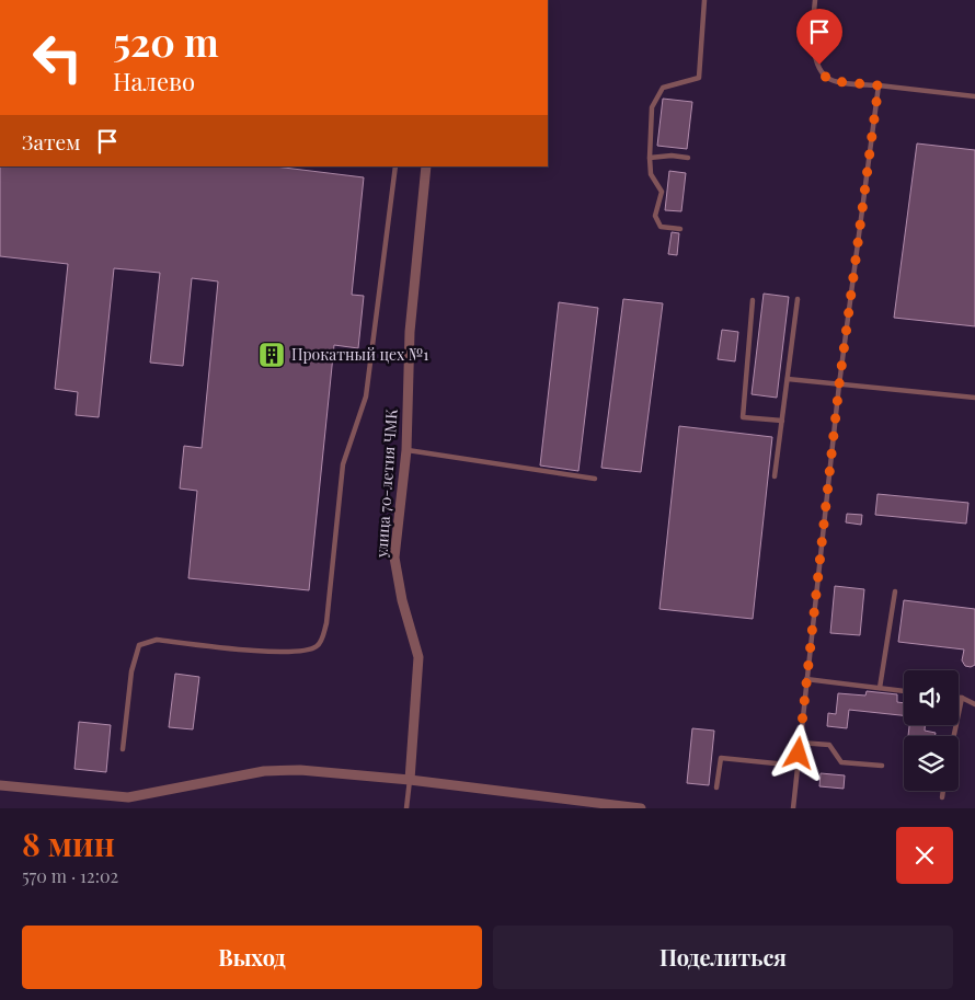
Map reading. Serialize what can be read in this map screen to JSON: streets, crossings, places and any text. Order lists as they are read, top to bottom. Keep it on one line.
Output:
{"streets":{"street":["улица 70-летия ЧМК"]},"places":{"building":["Прокатный цех №1"]},"page":{"turn":["520 m","Налево"],"then":"Затем","heading":["8 мин","570 m · 12:02"],"buttons":["Выход","Поделиться"]}}
